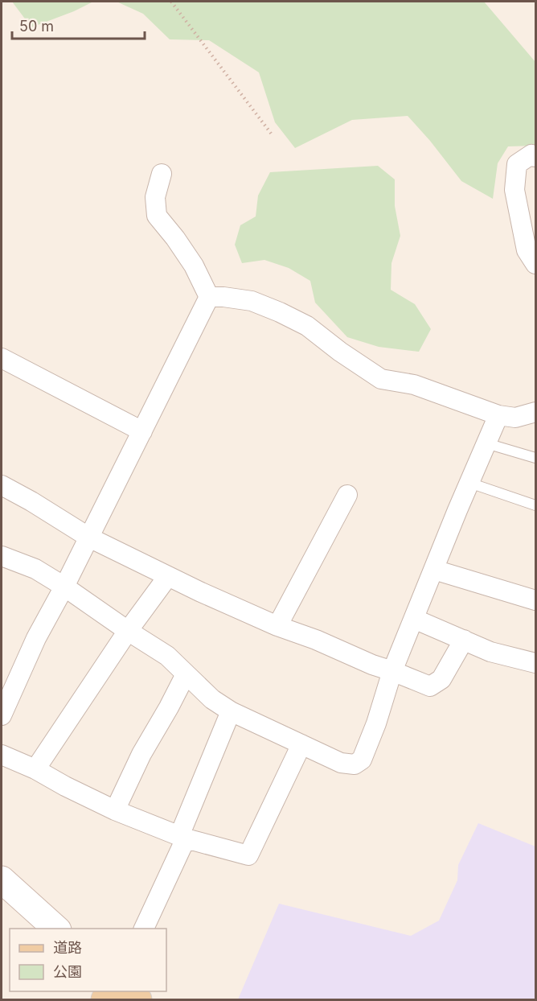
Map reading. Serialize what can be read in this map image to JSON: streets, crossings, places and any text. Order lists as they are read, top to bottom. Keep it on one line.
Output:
{"legend":["道路","公園"],"scale_bar":"50 m"}
